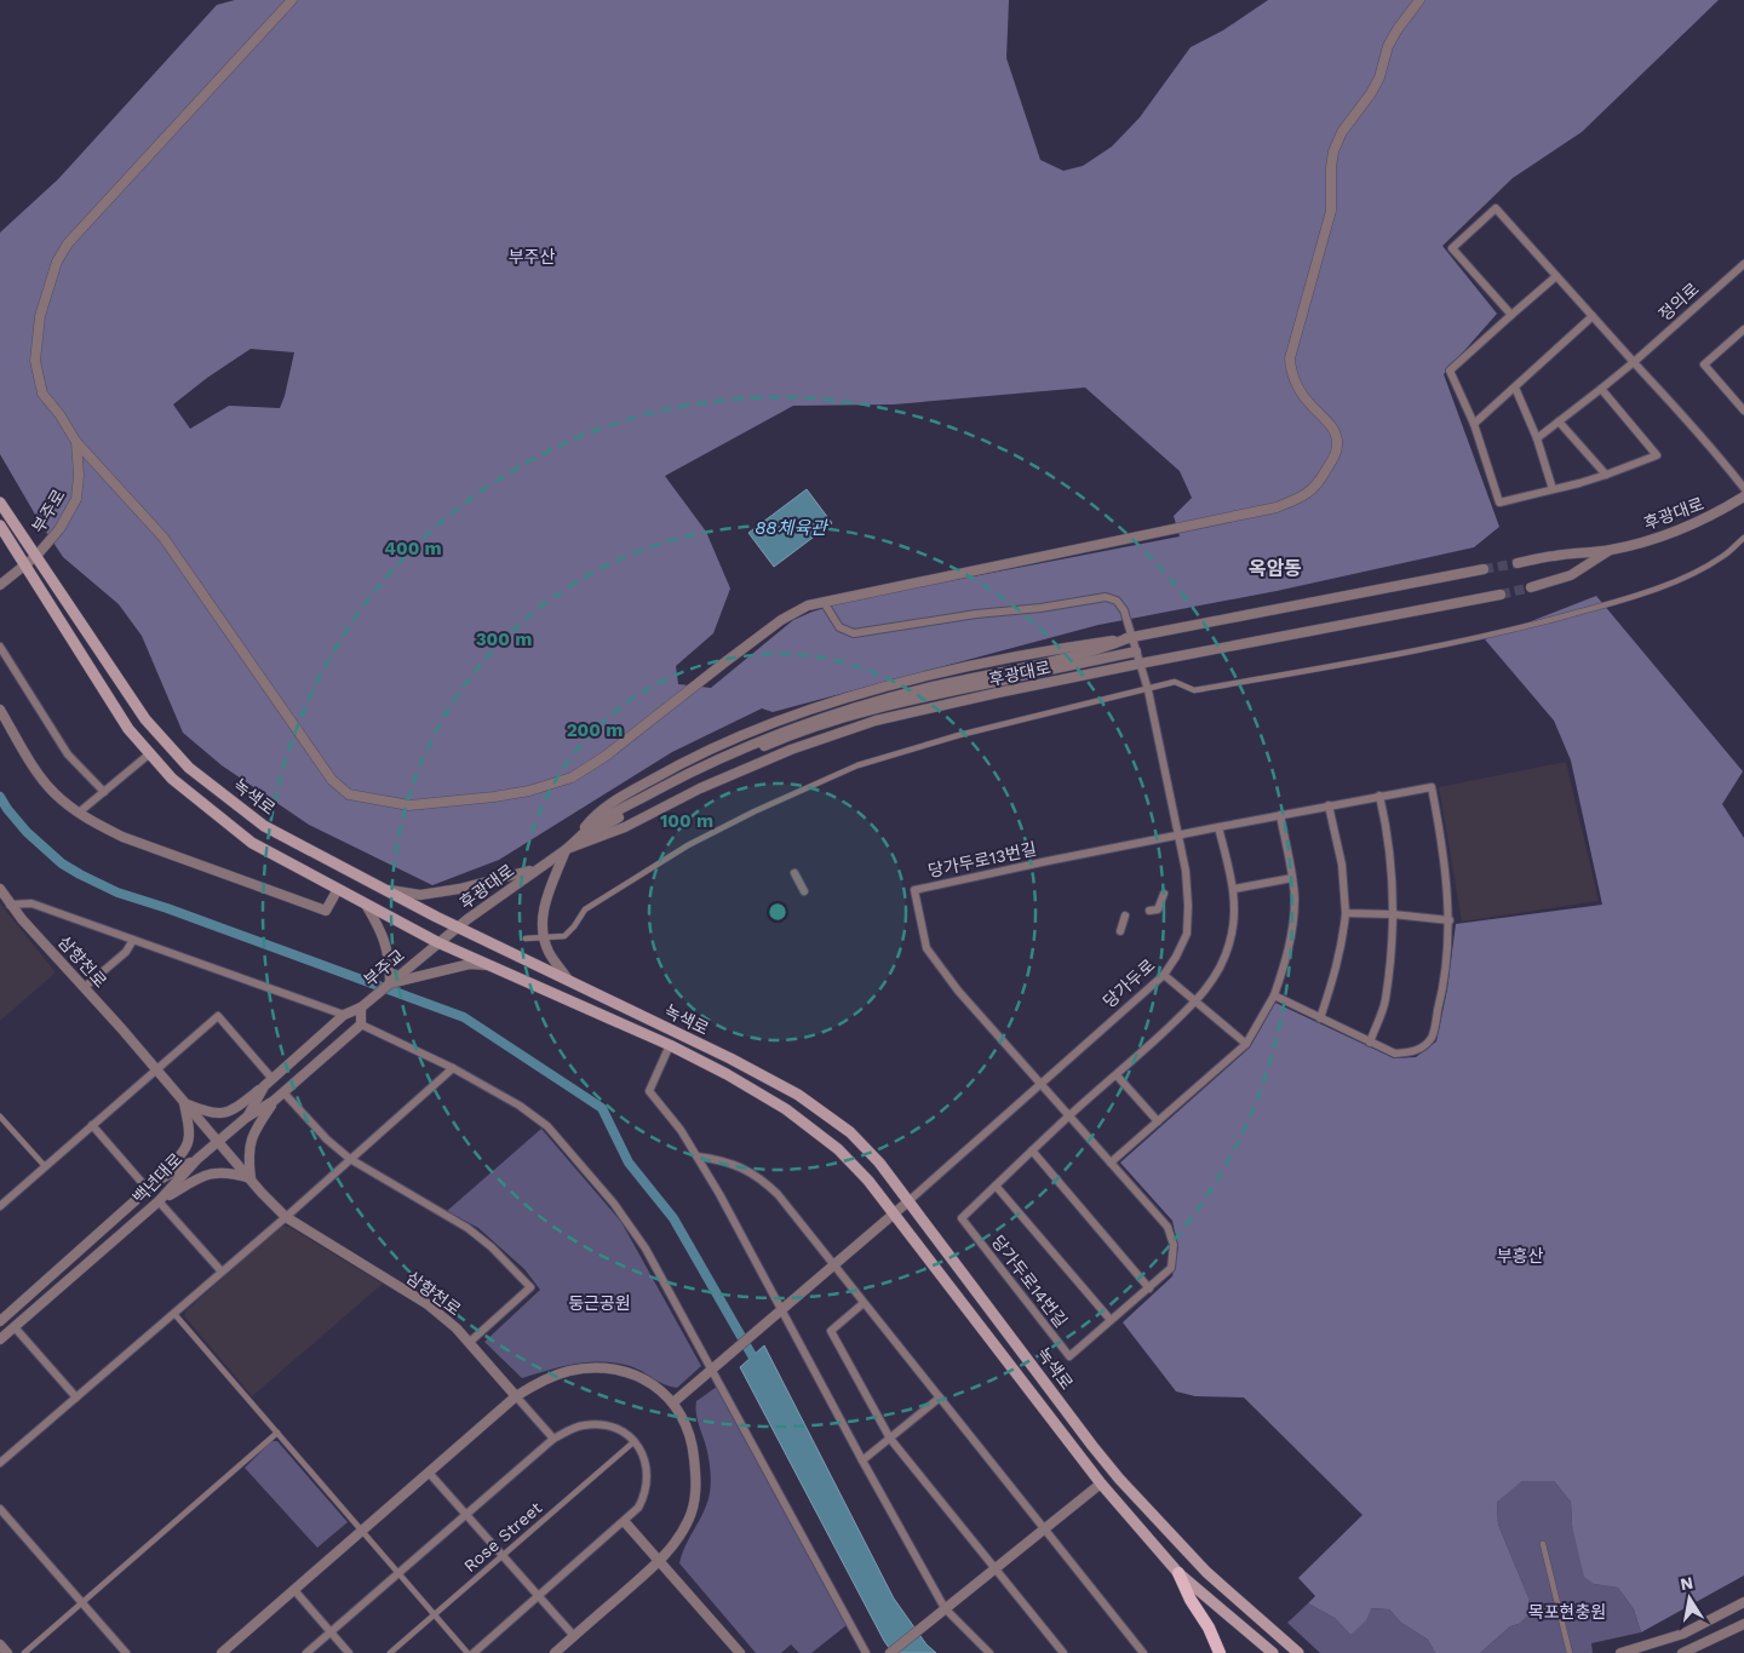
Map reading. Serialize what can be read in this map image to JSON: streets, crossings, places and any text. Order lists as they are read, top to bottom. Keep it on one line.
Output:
{"streets":{"main road":["녹색로"],"street":["정의로","부주로","후광대로","당가두로13번길","삼향천로","부주교","당가두로","백년대로","당가두로14번길","Rose Street"]},"crossings":[["부주로","녹색로"],["후광대로","녹색로"],["후광대로","부주교"],["후광대로","당가두로"],["녹색로","당가두로"],["당가두로13번길","당가두로"]],"districts":["옥암동"],"water":["88체육관"],"parks":["부주산","부흥산","둥근공원","목포현충원"],"north":"top","rings":["400 m","300 m","200 m","100 m"]}
